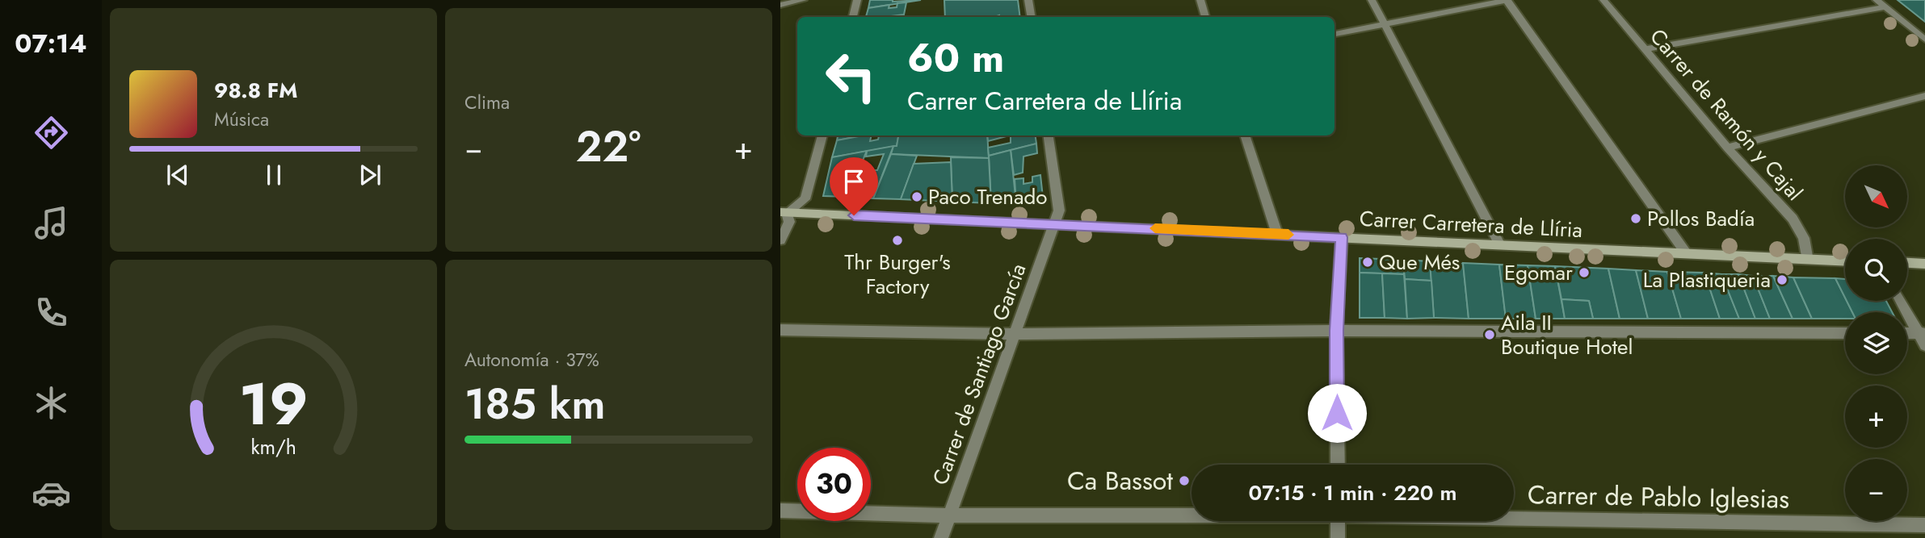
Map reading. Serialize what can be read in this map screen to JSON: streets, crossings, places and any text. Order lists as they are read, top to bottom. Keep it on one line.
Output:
{"streets":{"street":["Carrer de Ramón y Cajal","Carrer Carretera de Llíria","Carrer de Santiago García","Carrer de Pablo Iglesias"]},"crossings":[["Carrer de Ramón y Cajal","Carrer Carretera de Llíria"],["Carrer Carretera de Llíria","Carrer de Santiago García"],["Carrer de Santiago García","Carrer de Pablo Iglesias"]],"places":["Paco Trenado","Pollos Badía","Thr Burger's Factory","Que Més","Egomar","La Plastiqueria","Aila II Boutique Hotel","Ca Bassot"],"north":"bottom right","page":{"tabs":"07:14","tile":["Clima",["Autonomía · 37%","185 km"]],"turn":["60 m","Carrer Carretera de Llíria"],"song":["98.8 FM","Música"],"heat":["−","22°","+"],"map_buttons":["+","−"],"limit":"30","trip":"07:15 · 1 min · 220 m","gauge":["19","km/h"]}}
